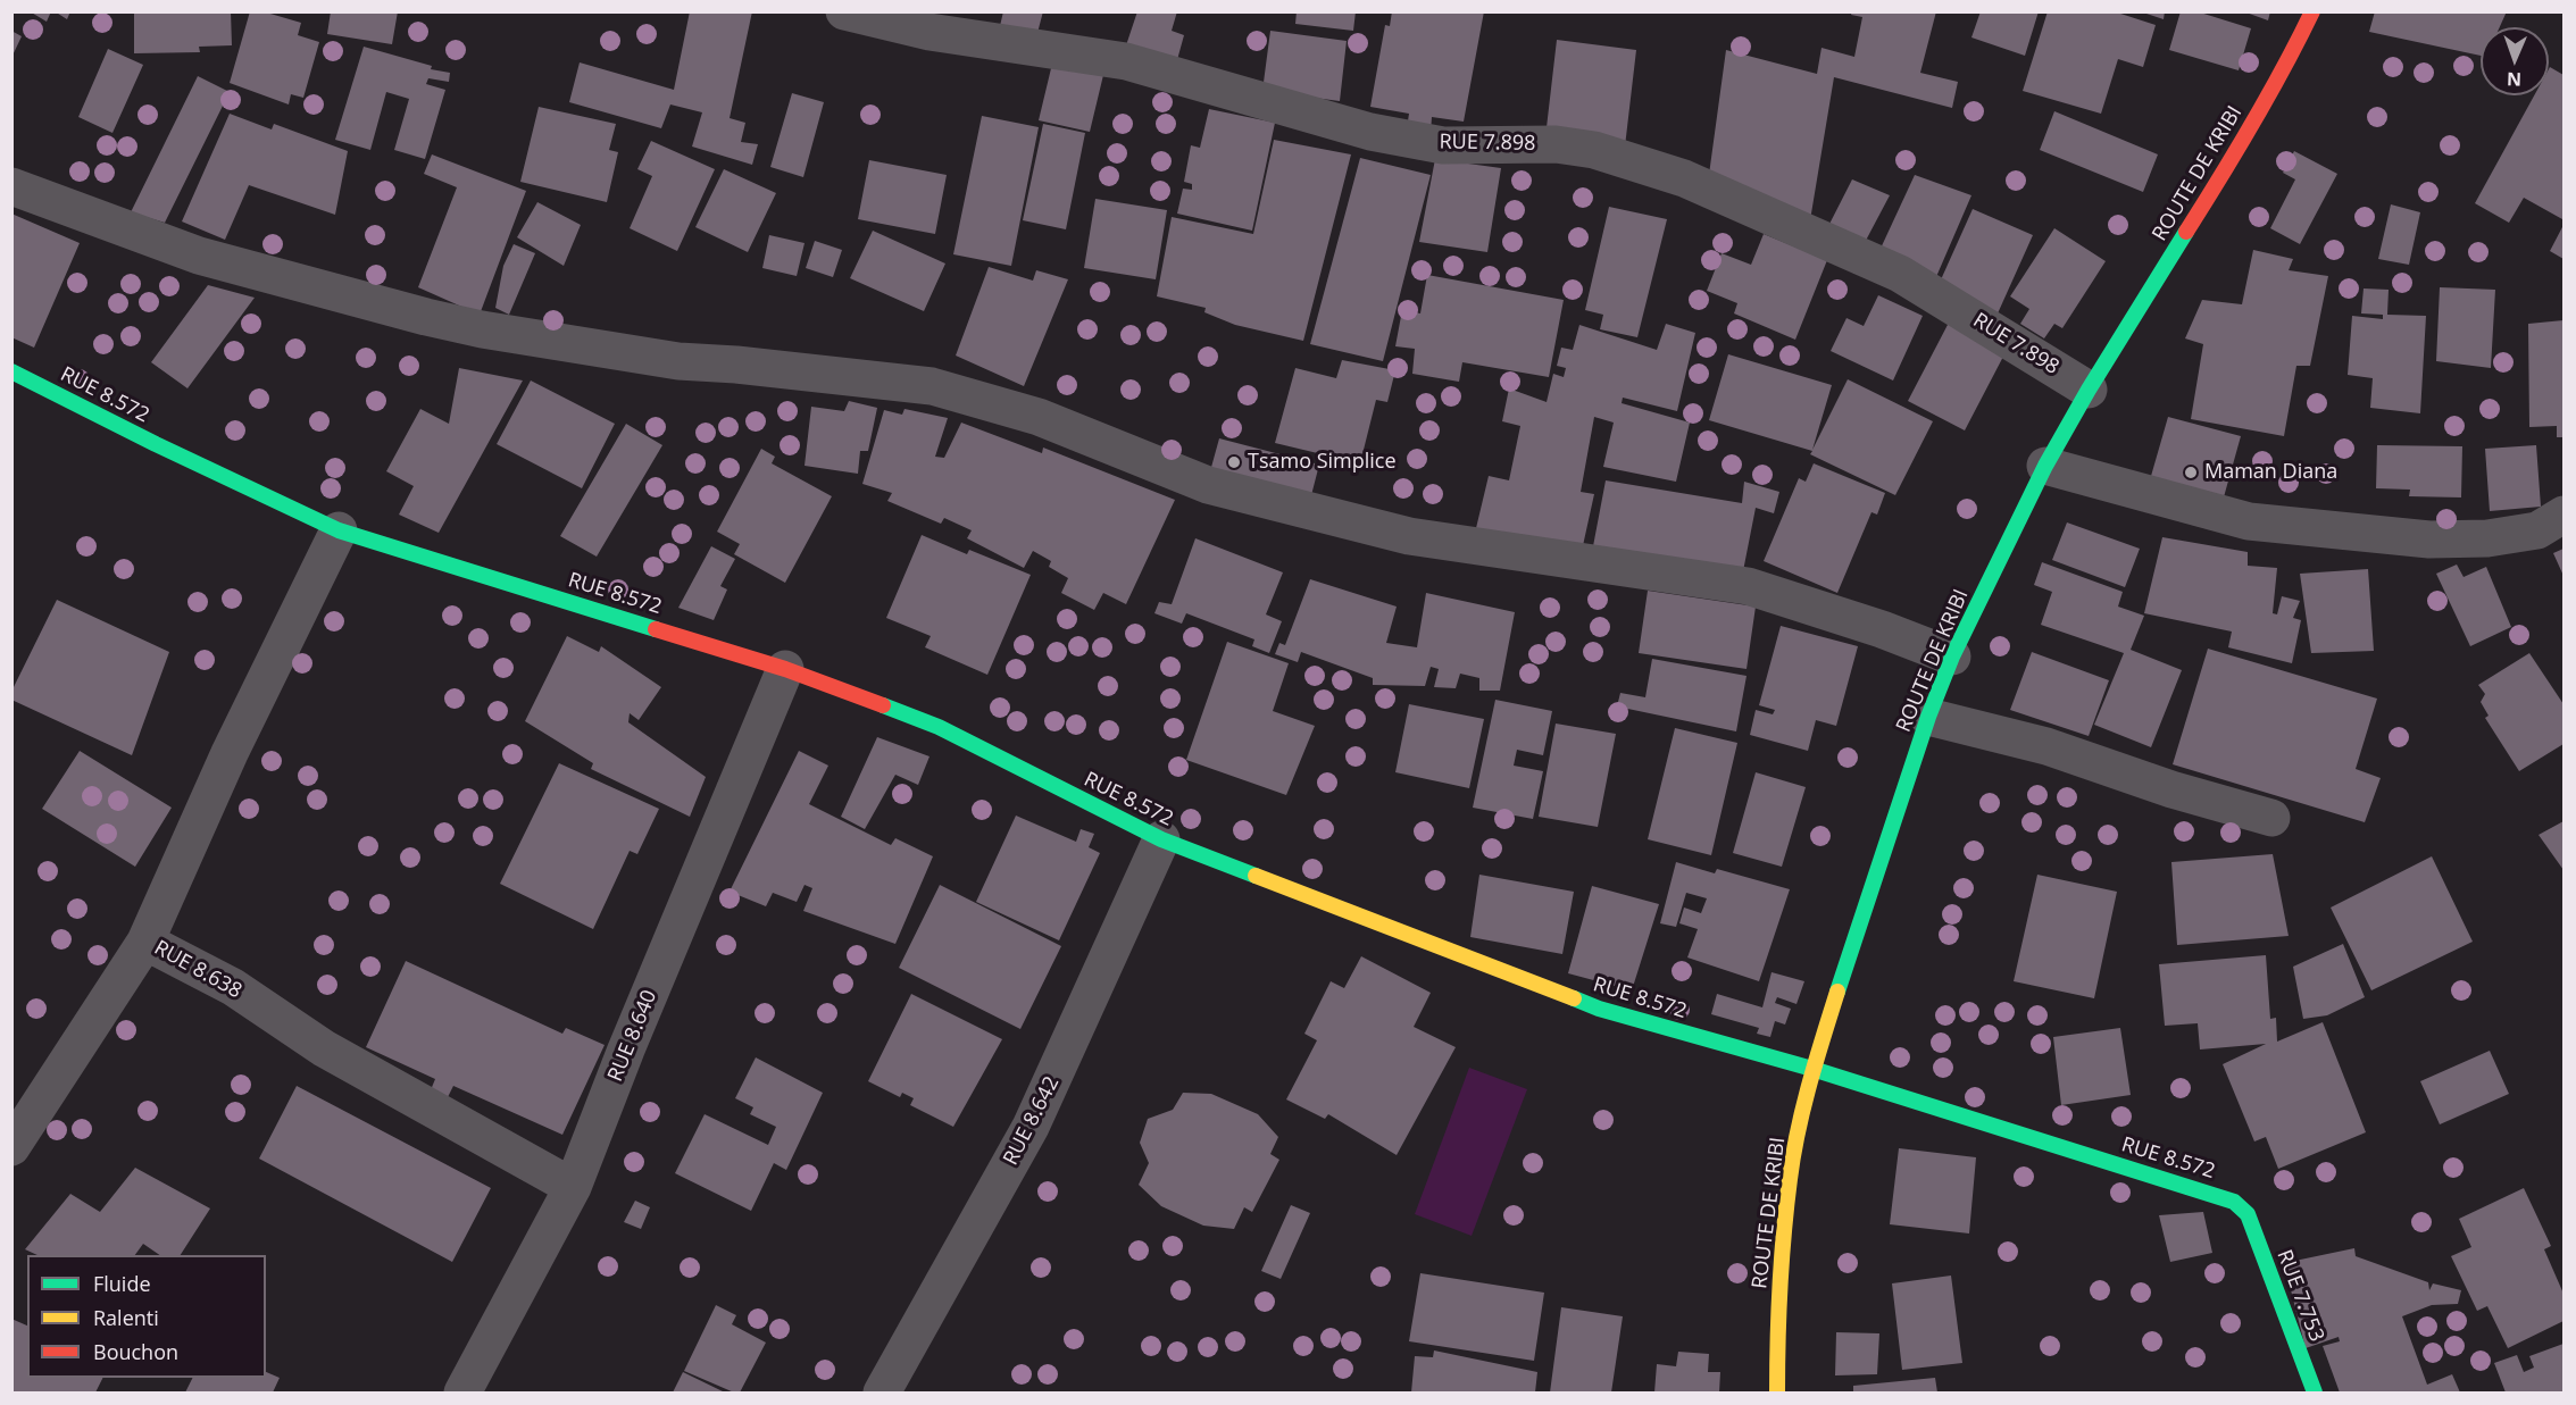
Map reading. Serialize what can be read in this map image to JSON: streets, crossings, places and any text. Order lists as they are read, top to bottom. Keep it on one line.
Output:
{"streets":{"street":["RUE 7.898","ROUTE DE KRIBI","RUE 8.572","RUE 8.638","RUE 8.640","RUE 8.642","RUE 7.753"]},"crossings":[["RUE 7.898","ROUTE DE KRIBI"],["ROUTE DE KRIBI","RUE 8.572"],["RUE 8.572","RUE 8.638"],["RUE 8.572","RUE 8.640"],["RUE 8.572","RUE 8.642"],["RUE 8.572","RUE 7.753"],["RUE 8.638","RUE 8.640"]],"places":["Tsamo Simplice","Maman Diana"],"legend":["Fluide","Ralenti","Bouchon"],"north":"bottom"}
